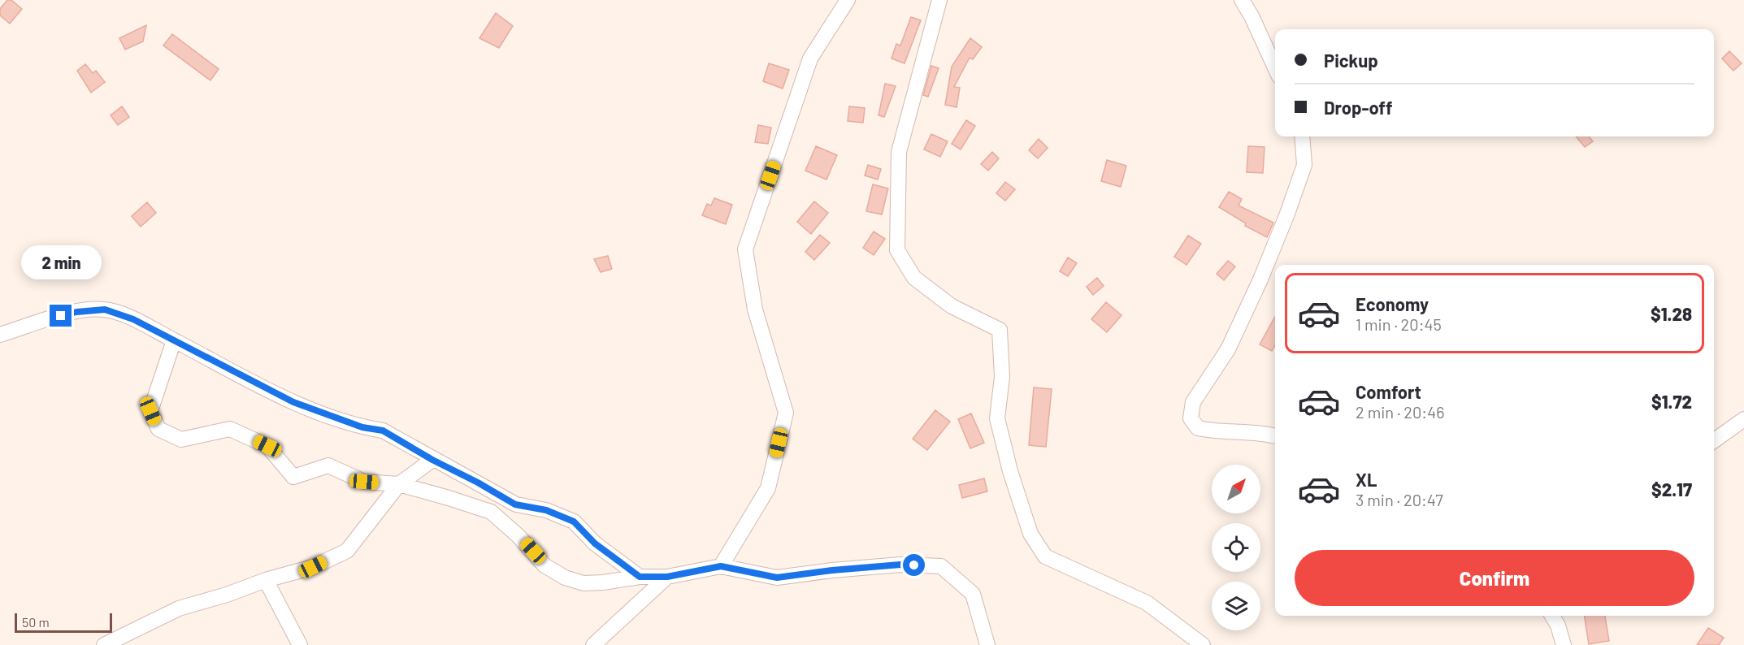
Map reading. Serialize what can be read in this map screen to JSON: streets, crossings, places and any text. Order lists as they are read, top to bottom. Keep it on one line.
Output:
{"scale_bar":"50 m","north":"top right","page":{"banner":["Pickup","Drop-off"],"bubble":"2 min","list":[{"name":"Economy","note":"1 min · 20:45","value":"$1.28"},{"name":"Comfort","note":"2 min · 20:46","value":"$1.72"},{"name":"XL","note":"3 min · 20:47","value":"$2.17"}],"buttons":"Confirm","scale":"50 m"}}
